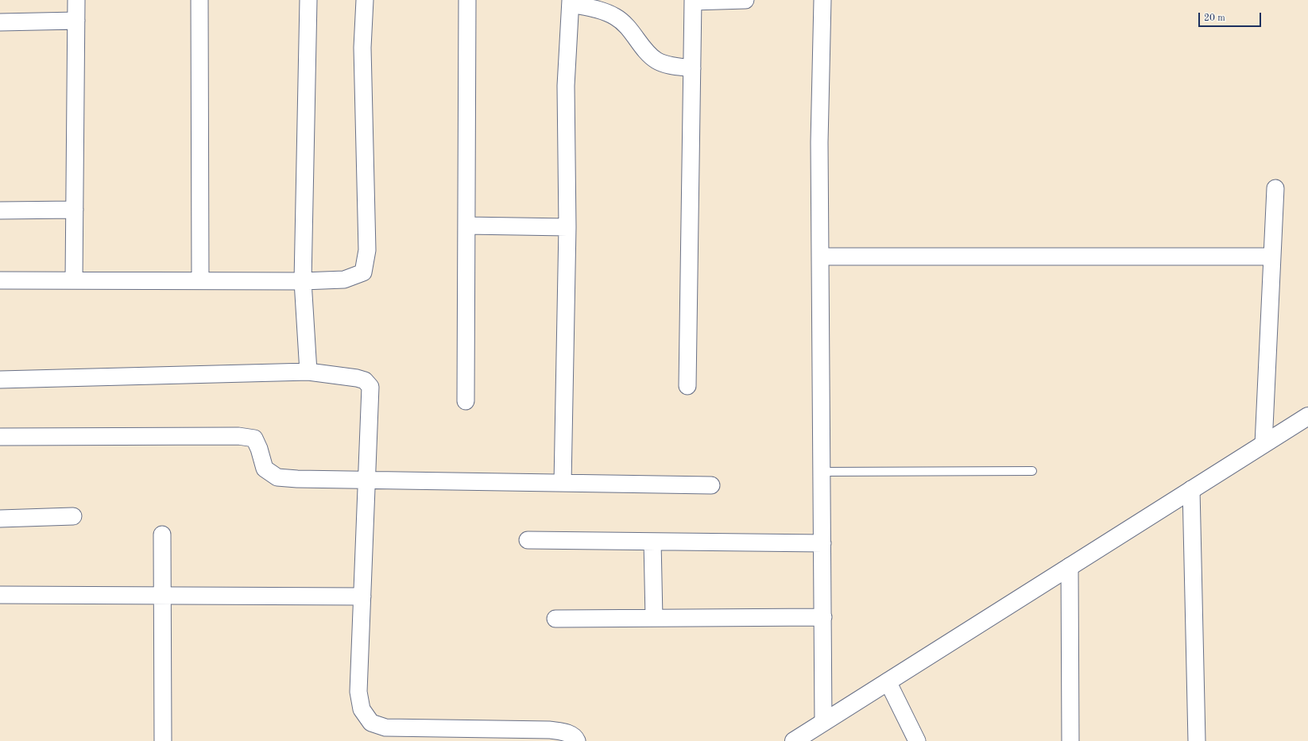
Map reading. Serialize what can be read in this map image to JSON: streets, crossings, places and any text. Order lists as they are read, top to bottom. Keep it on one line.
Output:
{"scale_bar":"20 m"}
